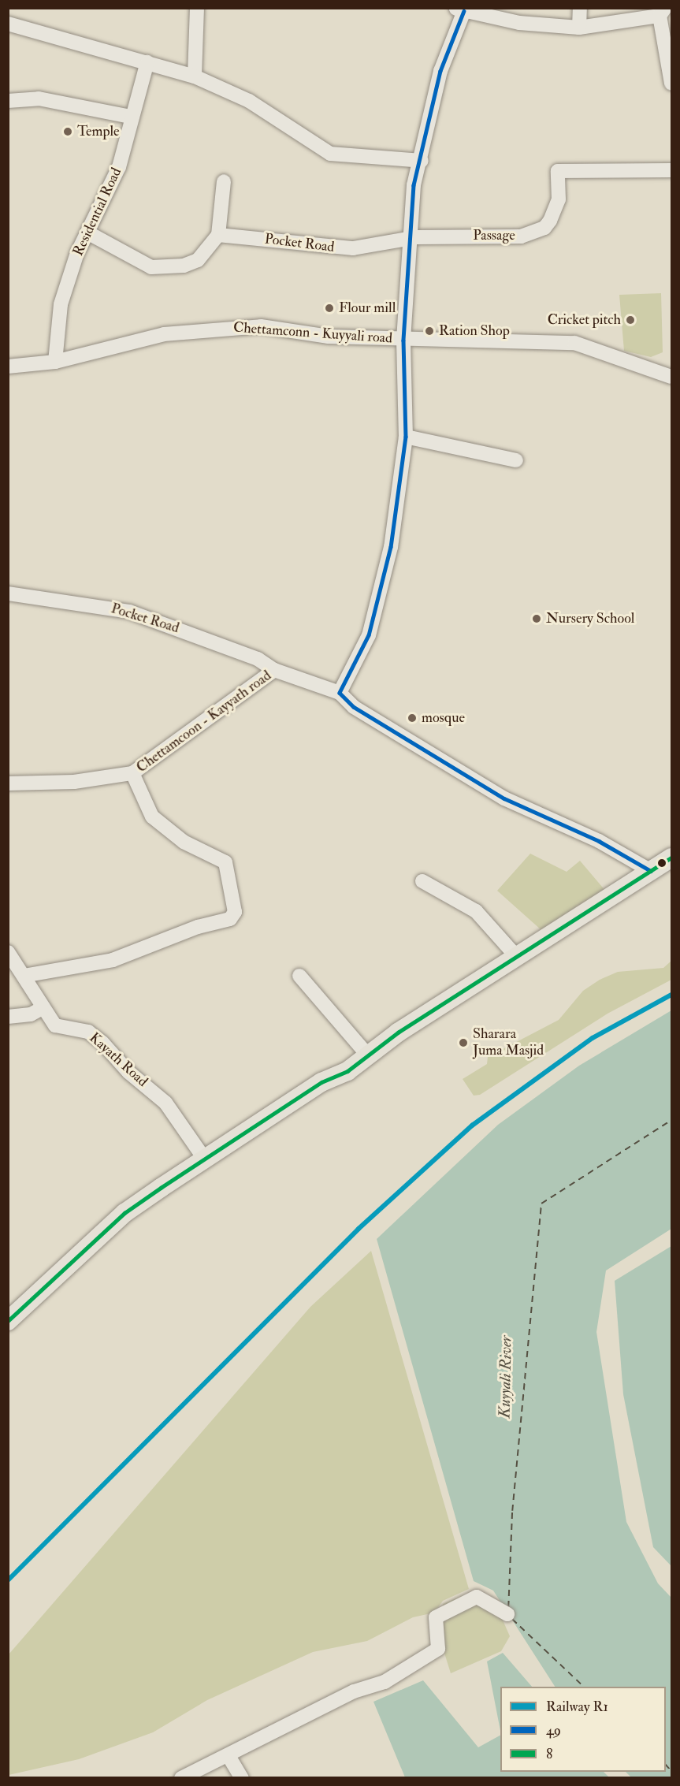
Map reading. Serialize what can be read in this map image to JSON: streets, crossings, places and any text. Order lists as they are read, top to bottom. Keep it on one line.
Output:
{"streets":{"street":["Residential Road","Passage","Pocket Road","Chettamconn - Kuyyali road","Chettamcoon - Kayyath road","Kayath Road"]},"crossings":[["Residential Road","Chettamconn - Kuyyali road"],["Passage","Pocket Road"],["Pocket Road","Chettamcoon - Kayyath road"]],"water":["Kuyyali River"],"places":["Temple","Flour mill","Cricket pitch","Ration Shop","Nursery School","mosque","Sharara Juma Masjid"],"lines":["transit line 49","transit line 8","rail line R1"],"legend":["Railway R1","49","8"]}
